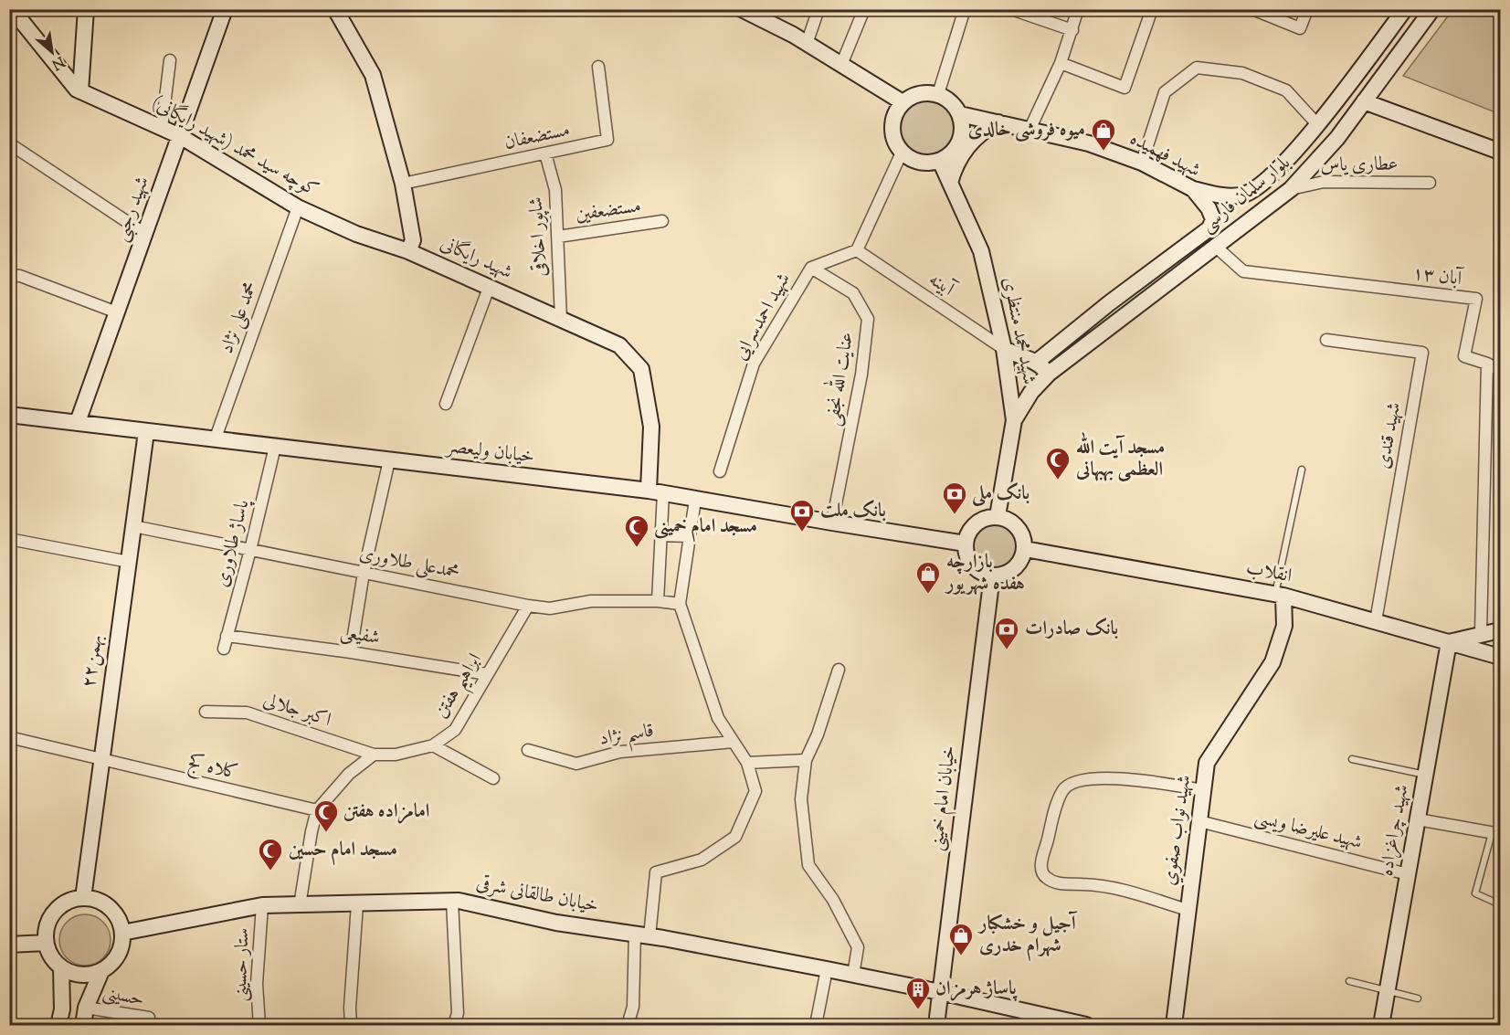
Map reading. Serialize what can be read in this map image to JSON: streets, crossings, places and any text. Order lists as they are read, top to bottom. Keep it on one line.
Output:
{"streets":{"main road":["کوچه سید محمد (شهید رایگانی)","شهید فهمیده","بلوار سلمان فارسی","شهید رجبی","شهید رایگانی","شهید محمد منتظری","خیابان ولیعصر","انقلاب","۲۲بهمن","خیابان امام خمینی","شهید نواب صفوي","شهید چراغزاده","خیابان طالقانی شرقی"],"street":["مستضعفان","عطاری یاس","مستضعفین","شاپور اخلاقی","۱۳ آبان","آبینه","شهید احمدسرایی","محمد علی نژاد","عنایت الله نجفی","شهید قندی","پاساژ طلاوری","محمدعلی طلاوری","شفیعی","ابراهیم هفتن","اکبر جلالی","قاسم نژاد","کلاه کج","شهید علیرضا ویسی","ستار حسینی","حسینی"]},"crossings":[["مستضعفان","شاپور اخلاقی"],["مستضعفان","شهید رایگانی"],["کوچه سید محمد (شهید رایگانی)","شهید رجبی"],["کوچه سید محمد (شهید رایگانی)","شهید رایگانی"],["کوچه سید محمد (شهید رایگانی)","محمد علی نژاد"],["شهید فهمیده","بلوار سلمان فارسی"],["شهید فهمیده","شهید محمد منتظری"],["عطاری یاس","بلوار سلمان فارسی"],["بلوار سلمان فارسی","۱۳ آبان"],["بلوار سلمان فارسی","شهید محمد منتظری"],["شهید رجبی","خیابان ولیعصر"],["مستضعفین","شاپور اخلاقی"],["شاپور اخلاقی","شهید رایگانی"],["شهید رایگانی","خیابان ولیعصر"],["آبینه","شهید احمدسرایی"],["آبینه","شهید محمد منتظری"],["شهید احمدسرایی","عنایت الله نجفی"],["محمد علی نژاد","خیابان ولیعصر"],["شهید محمد منتظری","خیابان ولیعصر"],["شهید محمد منتظری","انقلاب"],["شهید محمد منتظری","خیابان امام خمینی"],["عنایت الله نجفی","خیابان ولیعصر"],["شهید قندی","انقلاب"],["خیابان ولیعصر","پاساژ طلاوری"],["خیابان ولیعصر","انقلاب"],["خیابان ولیعصر","۲۲بهمن"],["خیابان ولیعصر","خیابان امام خمینی"],["پاساژ طلاوری","محمدعلی طلاوری"],["پاساژ طلاوری","شفیعی"],["محمدعلی طلاوری","۲۲بهمن"],["محمدعلی طلاوری","ابراهیم هفتن"],["انقلاب","خیابان امام خمینی"],["انقلاب","شهید نواب صفوي"],["انقلاب","شهید چراغزاده"],["شفیعی","ابراهیم هفتن"],["۲۲بهمن","کلاه کج"],["۲۲بهمن","خیابان طالقانی شرقی"],["ابراهیم هفتن","اکبر جلالی"],["خیابان امام خمینی","خیابان طالقانی شرقی"],["شهید نواب صفوي","شهید علیرضا ویسی"],["شهید علیرضا ویسی","شهید چراغزاده"],["خیابان طالقانی شرقی","ستار حسینی"]],"places":{"shop":["میوه فروشی خالدی","بازارچه هفده شهریور","آجیل و خشکبار شهرام خدری"],"mosque":["مسجد آیت الله العظمی بهبهانی","مسجد امام خمینی","امامزاده هفتن","مسجد امام حسین"],"bank":["بانک ملی","بانک ملت","بانک صادرات"],"building":["پاساژ هرمزان"]},"north":"bottom right"}
